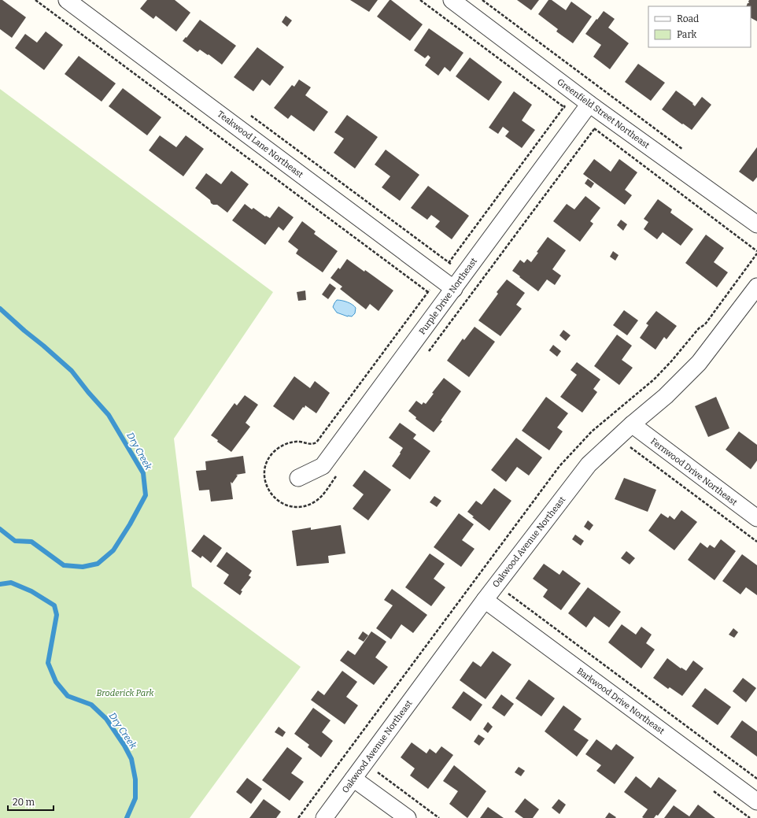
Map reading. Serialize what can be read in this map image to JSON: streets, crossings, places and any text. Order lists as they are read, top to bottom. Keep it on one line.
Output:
{"streets":{"street":["Greenfield Street Northeast","Teakwood Lane Northeast","Purple Drive Northeast","Fernwood Drive Northeast","Oakwood Avenue Northeast","Barkwood Drive Northeast"]},"crossings":[["Greenfield Street Northeast","Purple Drive Northeast"],["Teakwood Lane Northeast","Purple Drive Northeast"],["Fernwood Drive Northeast","Oakwood Avenue Northeast"],["Oakwood Avenue Northeast","Barkwood Drive Northeast"]],"water":["Dry Creek"],"parks":["Broderick Park"],"legend":["Road","Park"],"scale_bar":"20 m"}
